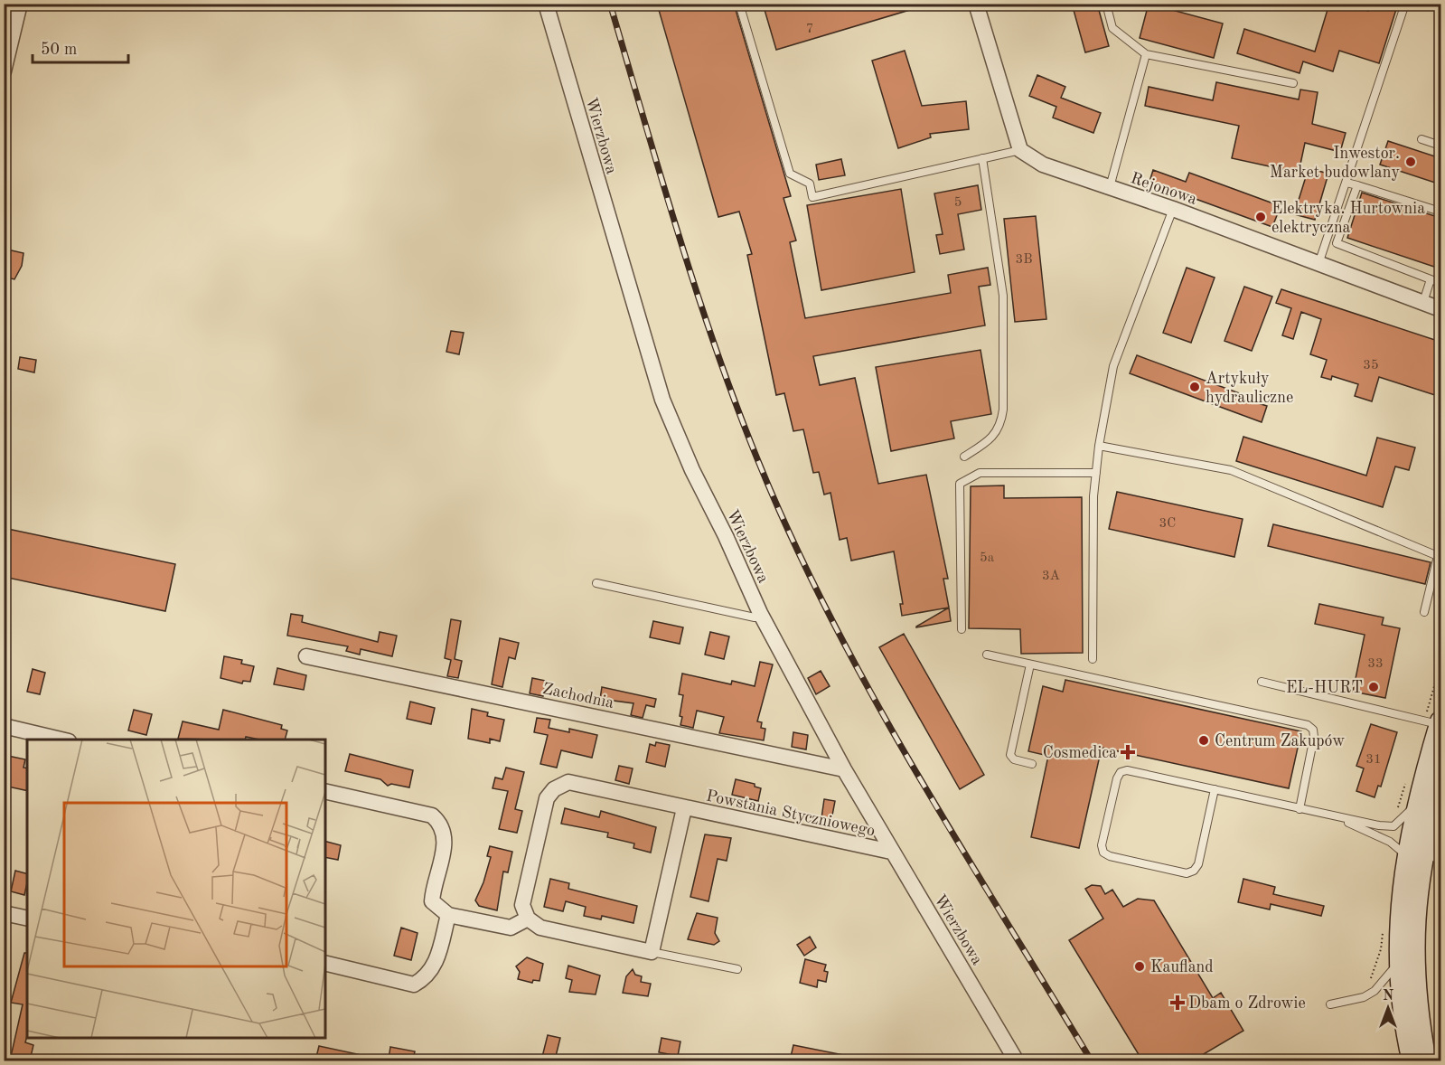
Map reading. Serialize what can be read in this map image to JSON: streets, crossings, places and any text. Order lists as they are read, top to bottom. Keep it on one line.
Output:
{"streets":{"street":["Wierzbowa","Rejonowa","Zachodnia","Powstania Styczniowego"]},"crossings":[["Wierzbowa","Zachodnia"],["Wierzbowa","Powstania Styczniowego"]],"places":{"other":["Inwestor. Market budowlany","Elektryka. Hurtownia elektryczna","Artykuły hydrauliczne","EL-HURT","Centrum Zakupów","Kaufland"],"health":["Cosmedica","Dbam o Zdrowie"]},"house_numbers":["7","5","3B","35","3C","5a","3A","33","31"],"scale_bar":"50 m","north":"top"}
